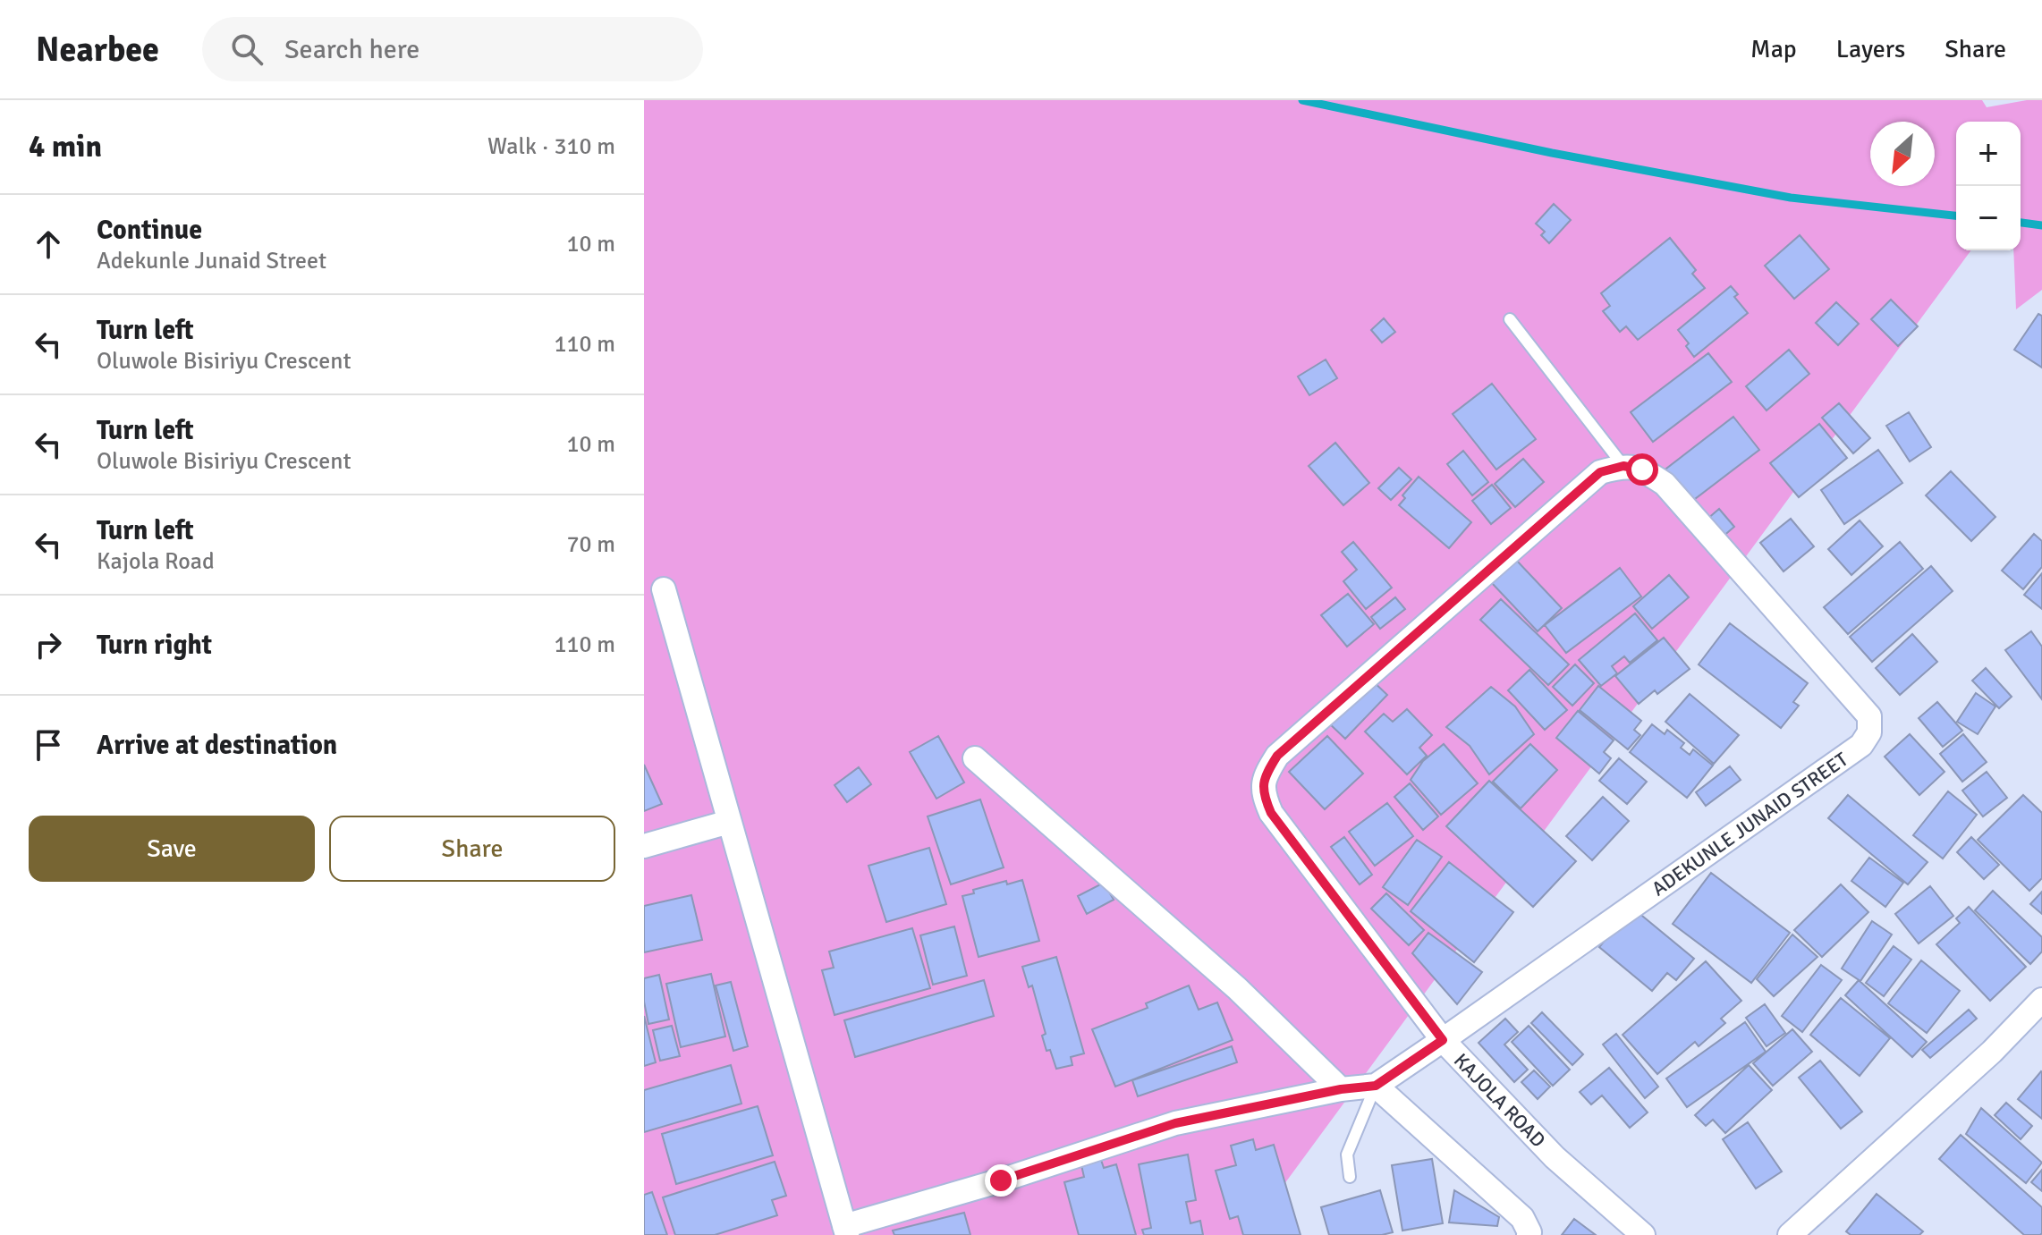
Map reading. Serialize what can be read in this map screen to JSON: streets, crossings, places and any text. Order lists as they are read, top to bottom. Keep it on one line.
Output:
{"streets":{"street":["ADEKUNLE JUNAID STREET","KAJOLA ROAD"]},"crossings":[["ADEKUNLE JUNAID STREET","KAJOLA ROAD"]],"north":"bottom left","page":{"header":"Nearbee","search":"Search here","nav":["Map","Layers","Share"],"heading":["4 min","Walk · 310 m"],"map_buttons":["+","−"],"list":[["Continue","Adekunle Junaid Street","10 m"],["Turn left","Oluwole Bisiriyu Crescent","110 m"],["Turn left","Oluwole Bisiriyu Crescent","10 m"],["Turn left","Kajola Road","70 m"],["Turn right","110 m"],"Arrive at destination"],"buttons":["Save","Share"]}}
